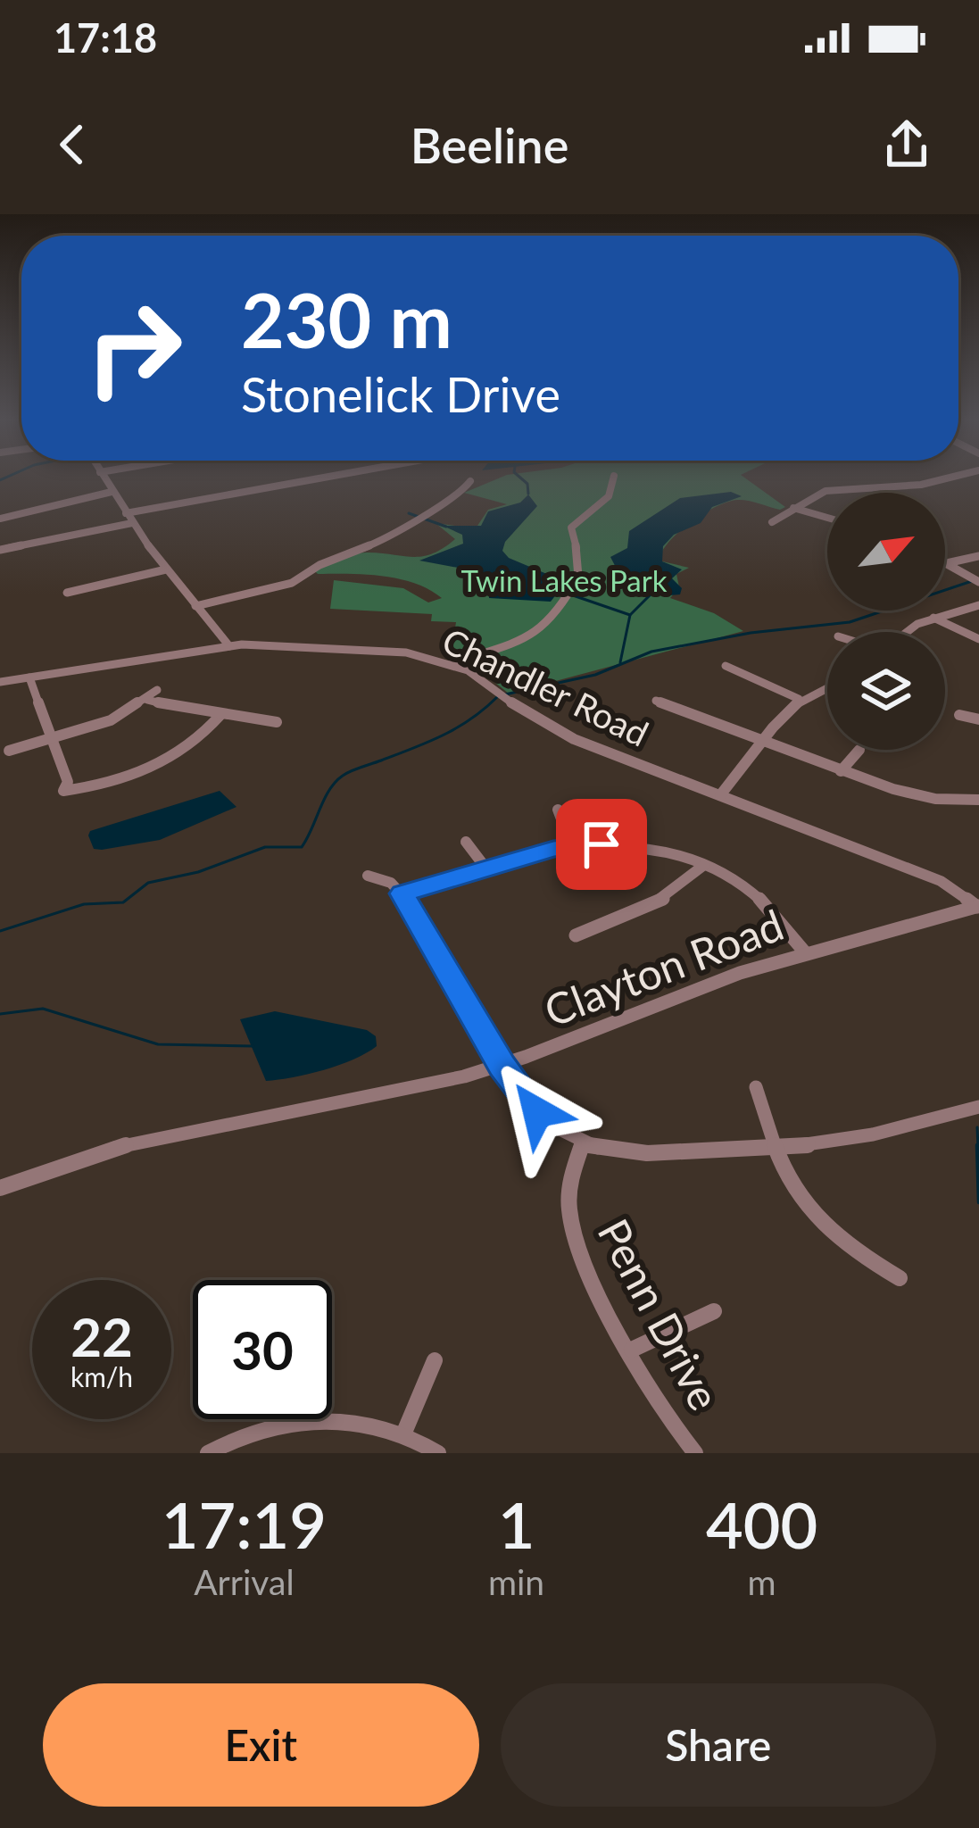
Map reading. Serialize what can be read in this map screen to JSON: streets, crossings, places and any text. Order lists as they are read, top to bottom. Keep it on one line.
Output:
{"streets":{"street":["Chandler Road","Clayton Road","Penn Drive"]},"crossings":[["Chandler Road","Clayton Road"]],"parks":["Twin Lakes Park"],"north":"top right","page":{"status":"17:18","header":"Beeline","turn":["230 m","Stonelick Drive"],"speed":"22 km/h","limit":"30","eta":["17:19","Arrival","1","min","400","m"],"buttons":["Exit","Share"]}}
